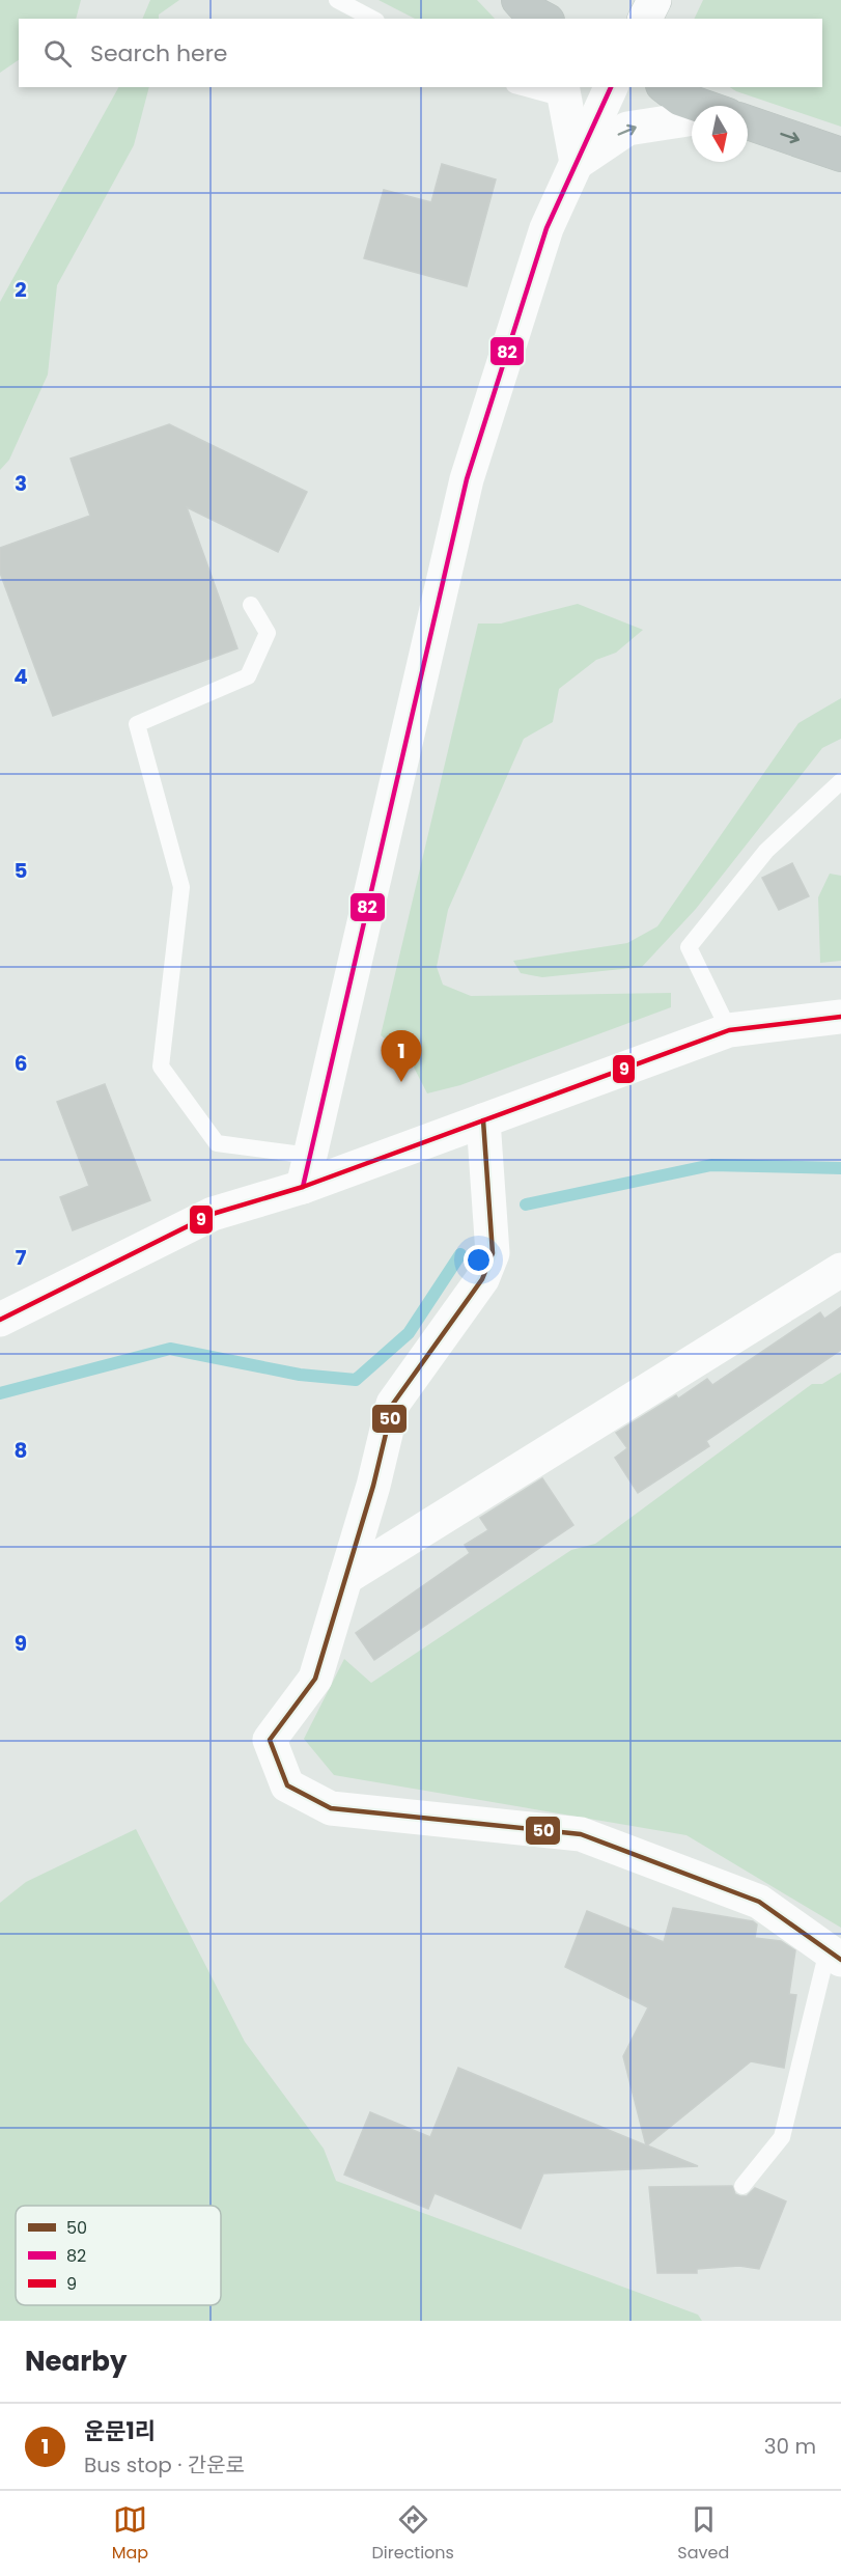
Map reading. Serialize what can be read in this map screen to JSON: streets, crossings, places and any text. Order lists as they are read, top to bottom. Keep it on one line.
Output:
{"lines":["transit line 82","transit line 9","transit line 50"],"legend":["50","82","9"],"north":"bottom","page":{"search":"Search here","pins":"1","heading":"Nearby","list":[{"mark":"1","name":"운문1리","note":"Bus stop · 간운로","value":"30 m"}],"nav":["Map","Directions","Saved"]},"grid":{"rows":["2","3","4","5","6","7","8","9"]}}
